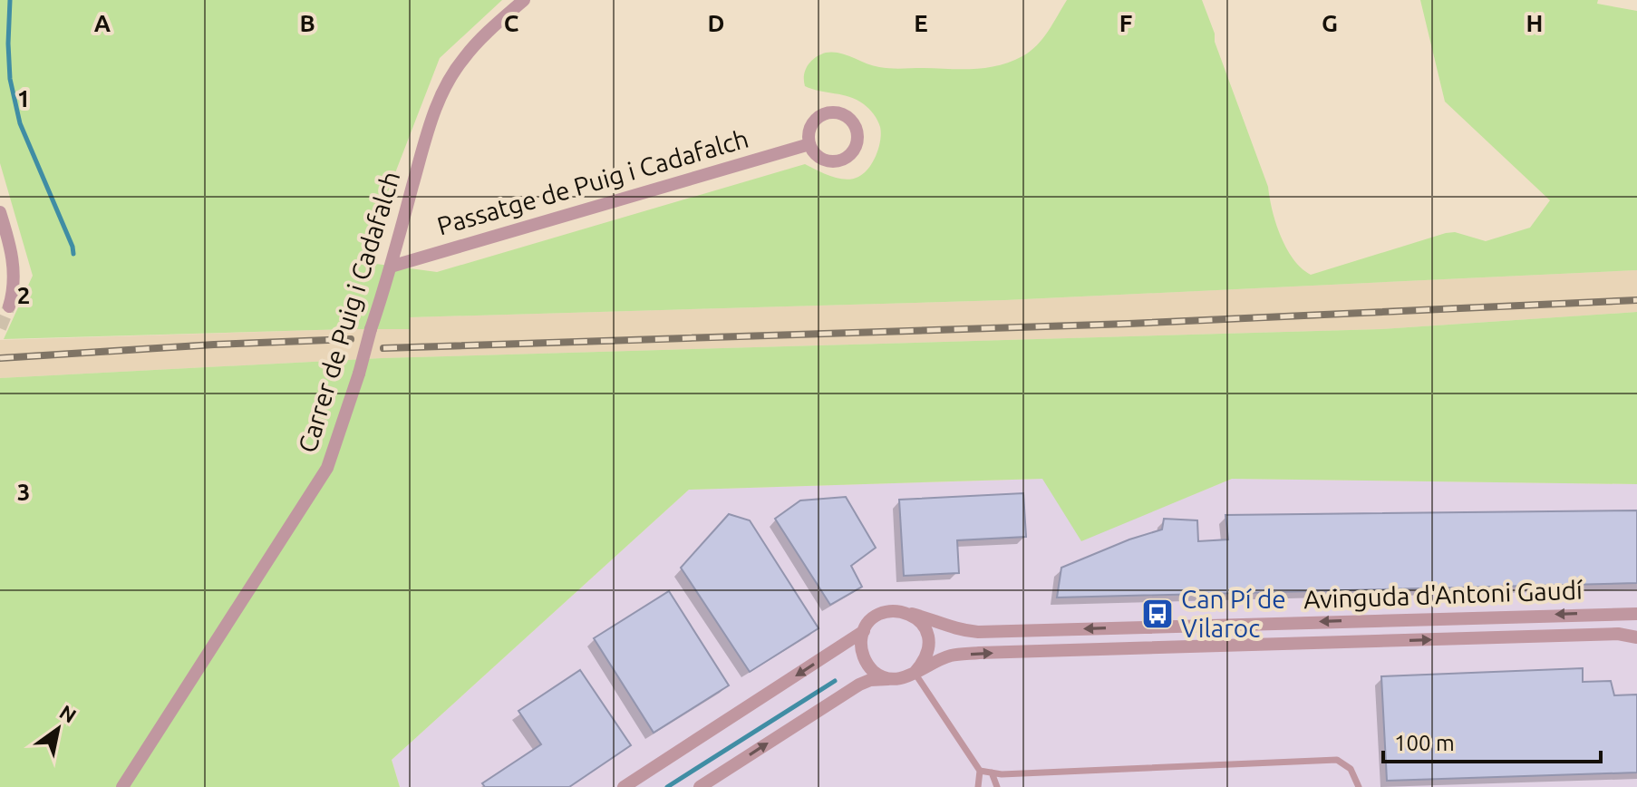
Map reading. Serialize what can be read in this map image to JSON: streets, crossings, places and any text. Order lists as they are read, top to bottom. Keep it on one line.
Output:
{"streets":{"street":["Passatge de Puig i Cadafalch","Carrer de Puig i Cadafalch","Avinguda d'Antoni Gaudí"]},"crossings":[["Passatge de Puig i Cadafalch","Carrer de Puig i Cadafalch"]],"places":{"bus stop":["Can Pí de Vilaroc"]},"scale_bar":"100 m","north":"top right","grid":{"columns":["A","B","C","D","E","F","G","H"],"rows":["1","2","3"]}}
